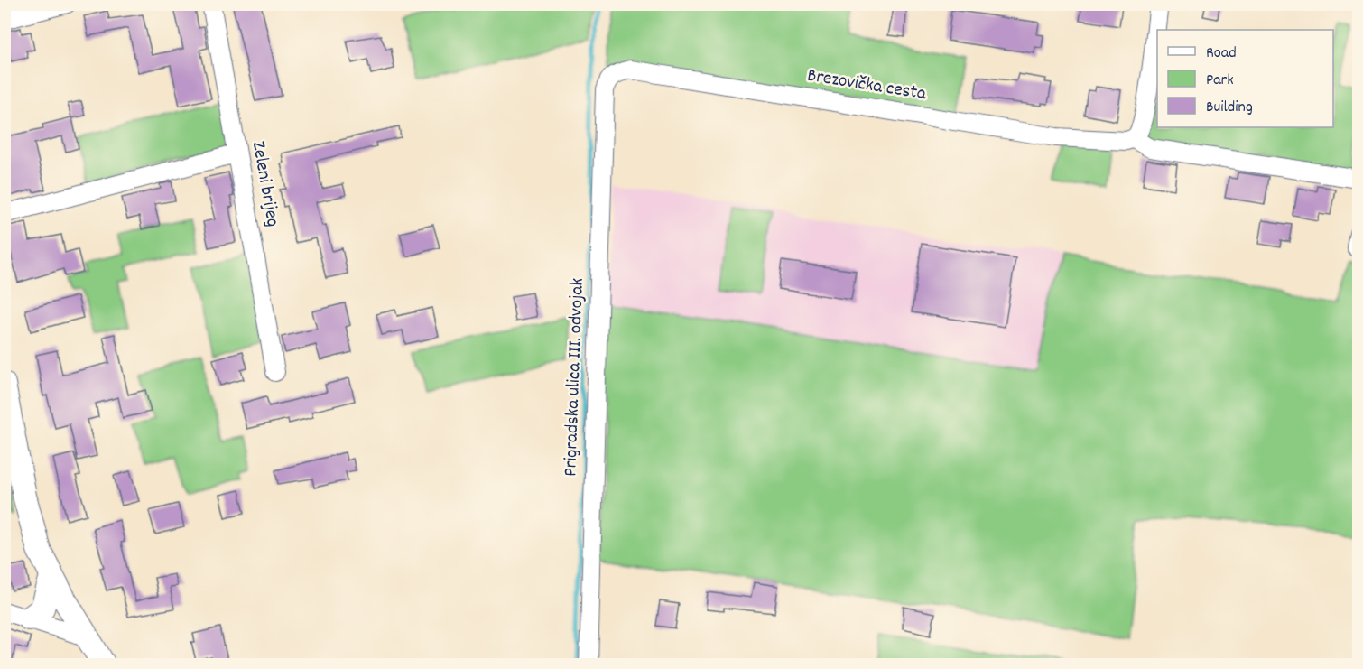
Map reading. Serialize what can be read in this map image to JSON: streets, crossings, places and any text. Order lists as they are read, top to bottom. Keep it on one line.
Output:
{"streets":{"street":["Brezovička cesta","Zeleni brijeg","Prigradska ulica III. odvojak"]},"crossings":[["Brezovička cesta","Prigradska ulica III. odvojak"]],"legend":["Road","Park","Building"]}
